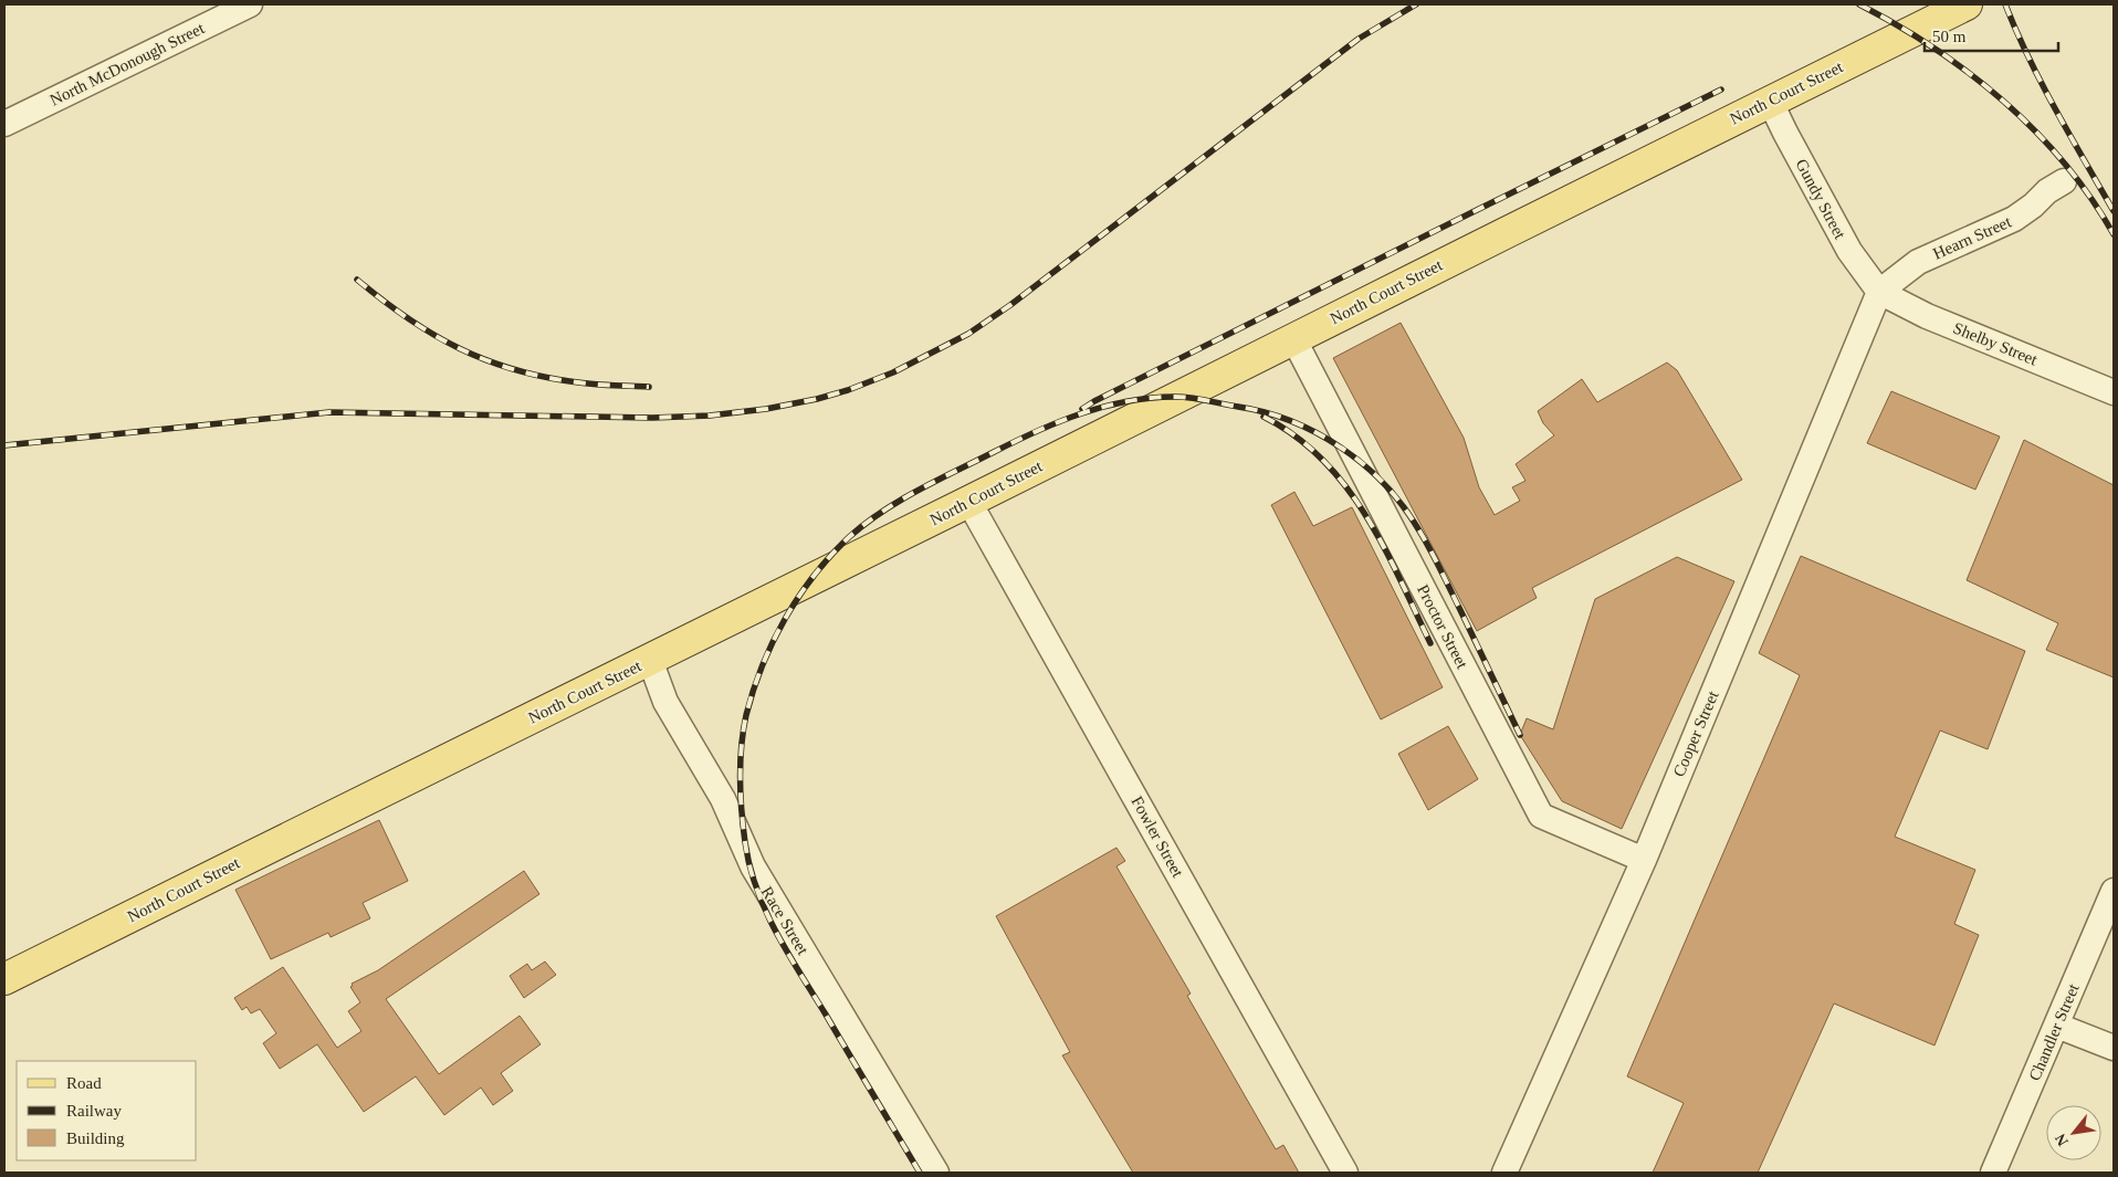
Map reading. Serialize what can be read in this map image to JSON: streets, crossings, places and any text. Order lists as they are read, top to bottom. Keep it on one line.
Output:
{"streets":{"main road":["North Court Street"],"street":["North McDonough Street","Gundy Street","Hearn Street","Shelby Street","Proctor Street","Cooper Street","Fowler Street","Race Street","Chandler Street"]},"crossings":[["North Court Street","Gundy Street"],["North Court Street","Proctor Street"],["North Court Street","Fowler Street"],["North Court Street","Race Street"],["Gundy Street","Hearn Street"],["Gundy Street","Shelby Street"],["Gundy Street","Cooper Street"],["Hearn Street","Shelby Street"],["Hearn Street","Cooper Street"],["Shelby Street","Cooper Street"],["Proctor Street","Cooper Street"]],"legend":["Road","Railway","Building"],"scale_bar":"50 m","north":"bottom left"}
